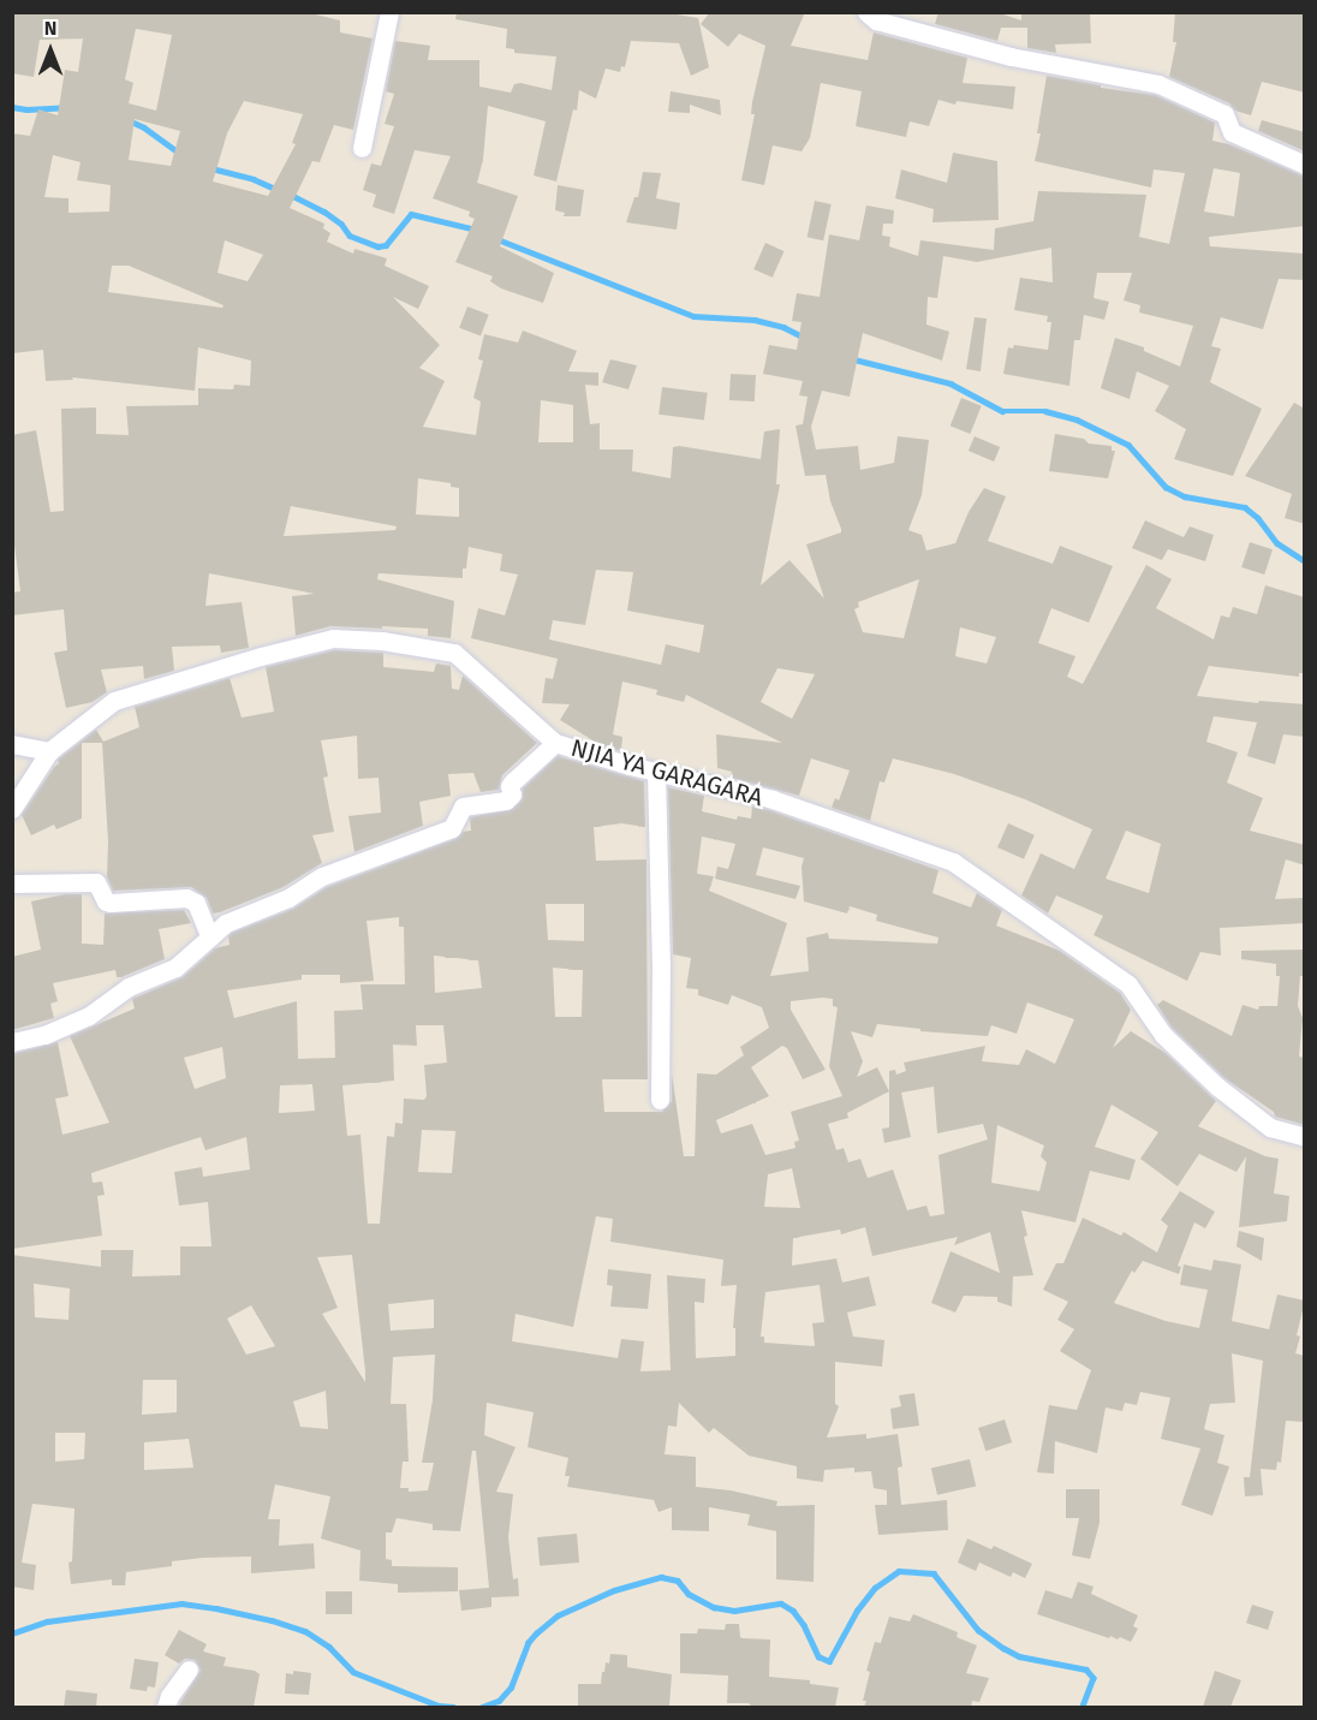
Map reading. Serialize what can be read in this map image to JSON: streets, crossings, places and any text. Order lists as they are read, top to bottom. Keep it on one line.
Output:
{"streets":{"street":["NJIA YA GARAGARA"]},"north":"top"}
